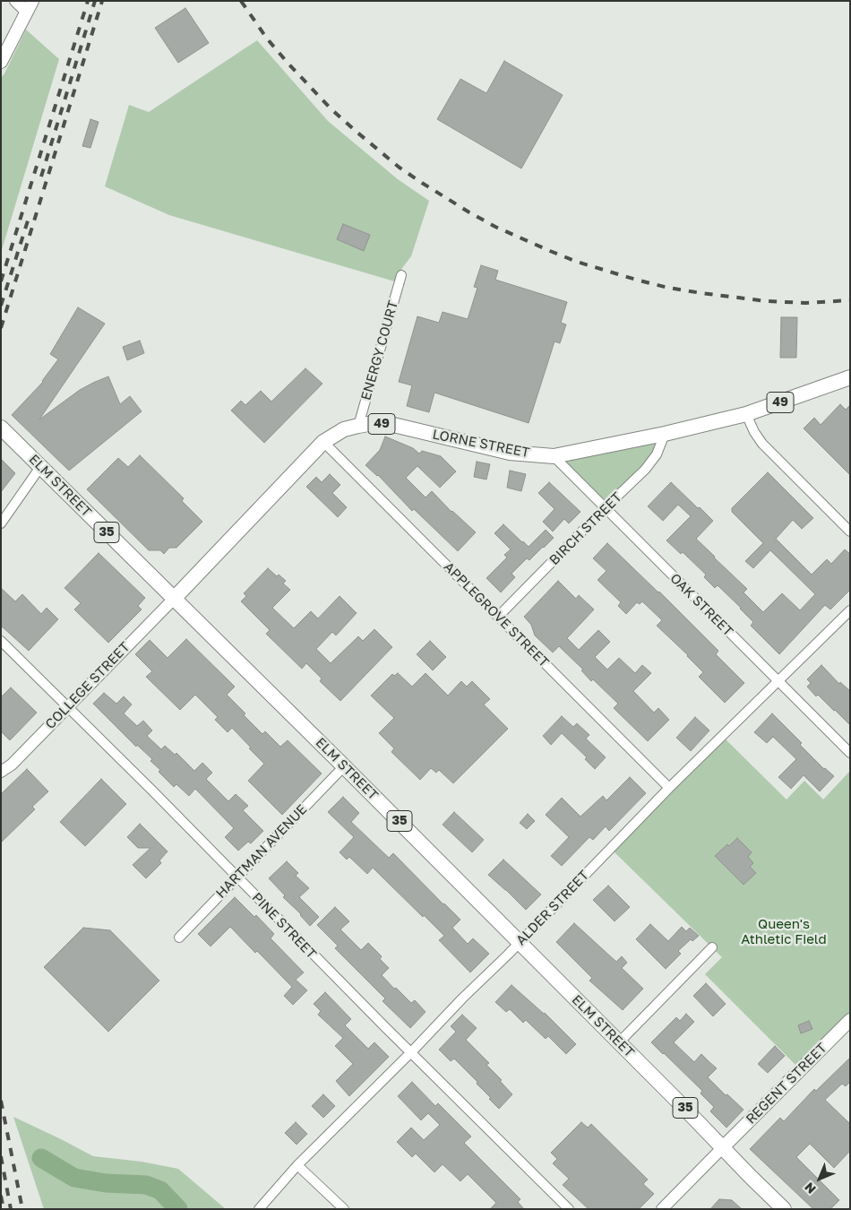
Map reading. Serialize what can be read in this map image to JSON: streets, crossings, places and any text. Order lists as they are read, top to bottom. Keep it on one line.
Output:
{"streets":{"main road":["49","LORNE STREET","ELM STREET","35","REGENT STREET"],"street":["ENERGY COURT","BIRCH STREET","OAK STREET","APPLEGROVE STREET","COLLEGE STREET","HARTMAN AVENUE","ALDER STREET","PINE STREET"]},"crossings":[["ENERGY COURT","LORNE STREET"],["LORNE STREET","ELM STREET"],["LORNE STREET","BIRCH STREET"],["LORNE STREET","OAK STREET"],["LORNE STREET","APPLEGROVE STREET"],["LORNE STREET","COLLEGE STREET"],["ELM STREET","COLLEGE STREET"],["ELM STREET","HARTMAN AVENUE"],["ELM STREET","ALDER STREET"],["ELM STREET","REGENT STREET"],["BIRCH STREET","OAK STREET"],["BIRCH STREET","APPLEGROVE STREET"],["OAK STREET","ALDER STREET"],["APPLEGROVE STREET","ALDER STREET"],["COLLEGE STREET","PINE STREET"],["HARTMAN AVENUE","PINE STREET"],["ALDER STREET","PINE STREET"]],"parks":["Queen's Athletic Field"],"north":"bottom left"}
